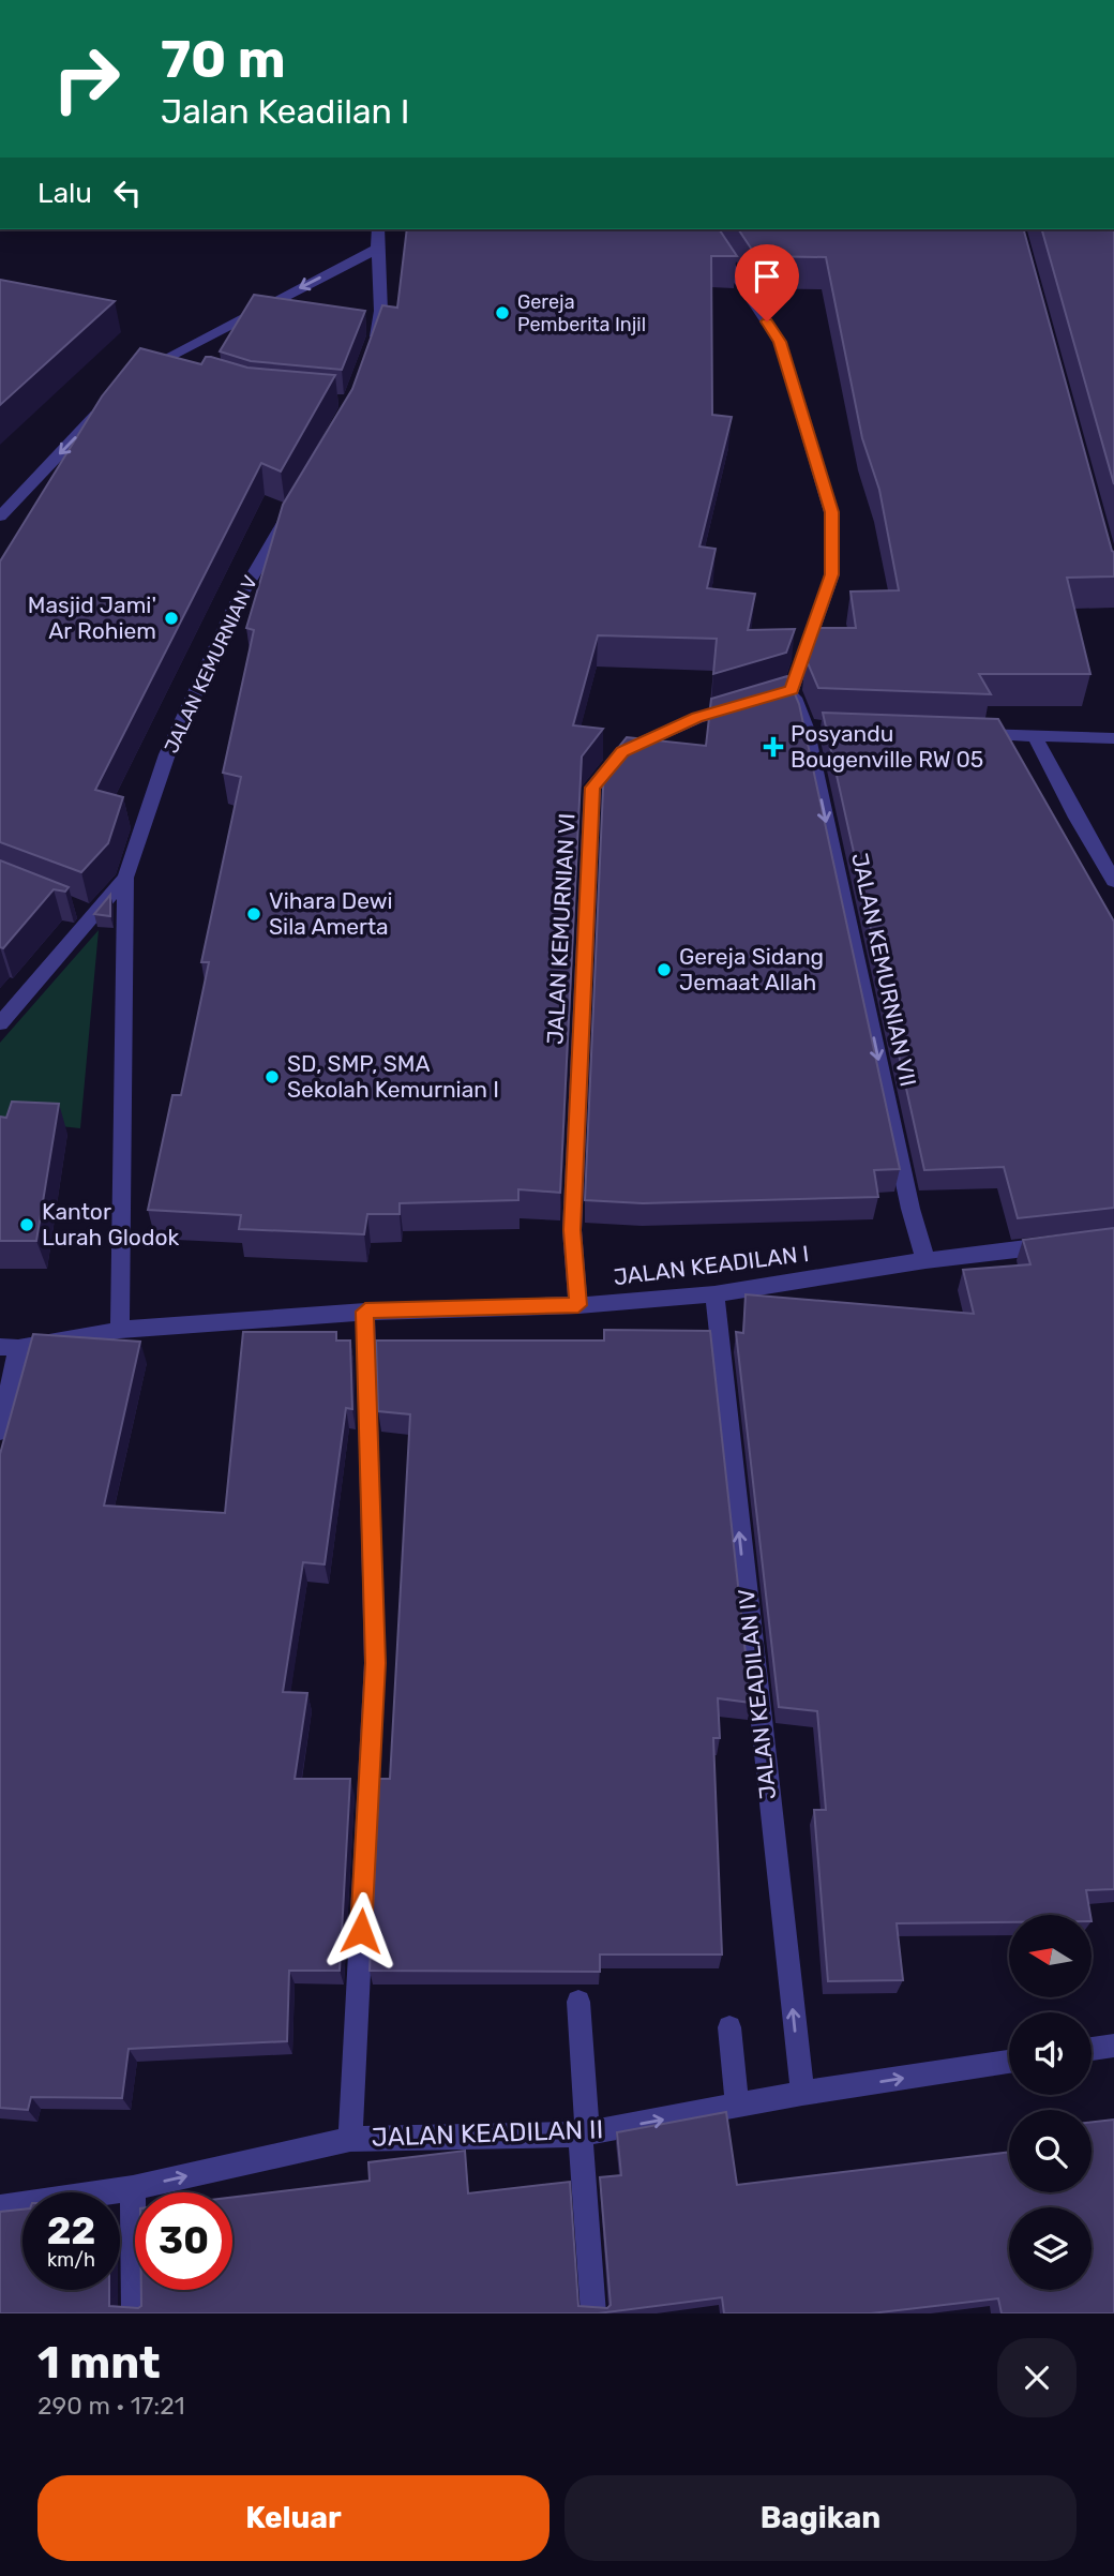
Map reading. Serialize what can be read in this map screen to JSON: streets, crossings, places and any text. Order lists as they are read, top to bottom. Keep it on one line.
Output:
{"streets":{"street":["JALAN KEMURNIAN V","JALAN KEMURNIAN VI","JALAN KEMURNIAN VII","JALAN KEADILAN I","JALAN KEADILAN IV","JALAN KEADILAN II"]},"crossings":[["JALAN KEMURNIAN V","JALAN KEADILAN I"],["JALAN KEMURNIAN VI","JALAN KEADILAN I"],["JALAN KEMURNIAN VII","JALAN KEADILAN I"],["JALAN KEADILAN I","JALAN KEADILAN IV"],["JALAN KEADILAN IV","JALAN KEADILAN II"]],"one_way":["JALAN KEMURNIAN VII","JALAN KEADILAN IV","JALAN KEADILAN II"],"places":{"other":["Gereja Pemberita Injil","Masjid Jami' Ar Rohiem","Vihara Dewi Sila Amerta","Gereja Sidang Jemaat Allah","SD, SMP, SMA Sekolah Kemurnian I","Kantor Lurah Glodok"],"health":["Posyandu Bougenville RW 05"]},"north":"left","page":{"turn":["70 m","Jalan Keadilan I"],"then":"Lalu","speed":"22 km/h","limit":"30","heading":["1 mnt","290 m · 17:21"],"buttons":["Keluar","Bagikan"]}}
